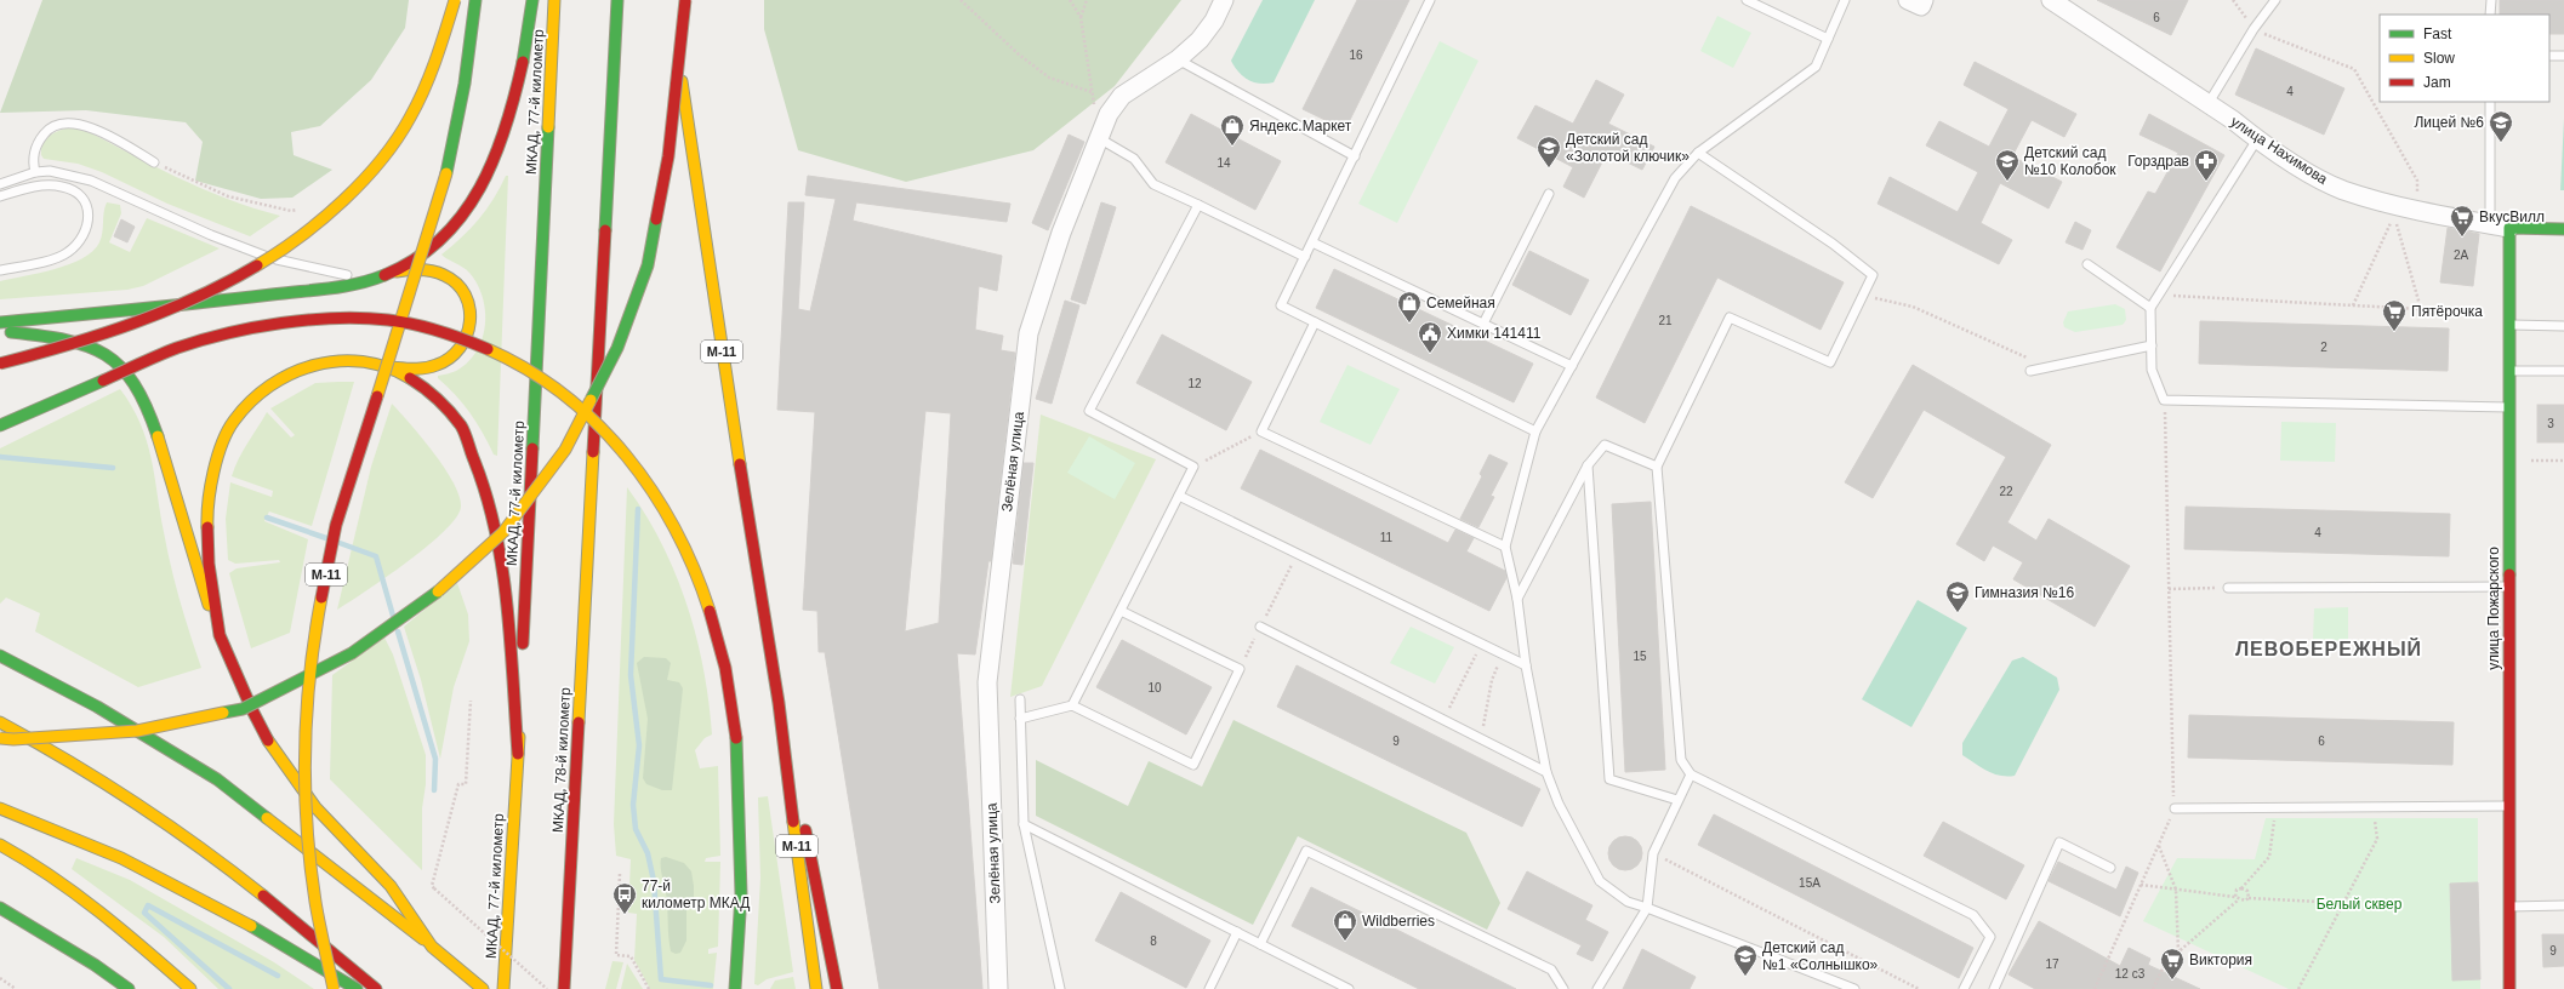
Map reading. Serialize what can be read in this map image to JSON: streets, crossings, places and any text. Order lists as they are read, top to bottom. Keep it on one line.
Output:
{"streets":{"main road":["МКАД, 77-й километр","улица Нахимова","М-11","улица Пожарского","МКАД, 78-й километр"],"street":["Зелёная улица"]},"crossings":[["улица Нахимова","улица Пожарского"]],"districts":["ЛЕВОБЕРЕЖНЫЙ"],"parks":["Белый сквер"],"places":{"school or university":["Лицей №6","Детский сад «Золотой ключик»","Детский сад №10 Колобок","Гимназия №16","Детский сад №1 «Солнышко»"],"shop":["Яндекс.Маркет","Семейная","Wildberries"],"pharmacy":["Горздрав"],"supermarket":["ВкусВилл","Пятёрочка","Виктория"],"public building":["Химки 141411"],"bus stop":["77-й километр МКАД"]},"house_numbers":["6","16","4","14","2А","21","2","12","3","22","4","11","15","10","9","6","15А","8","9","17","12 с3"],"legend":["Fast","Slow","Jam"]}
